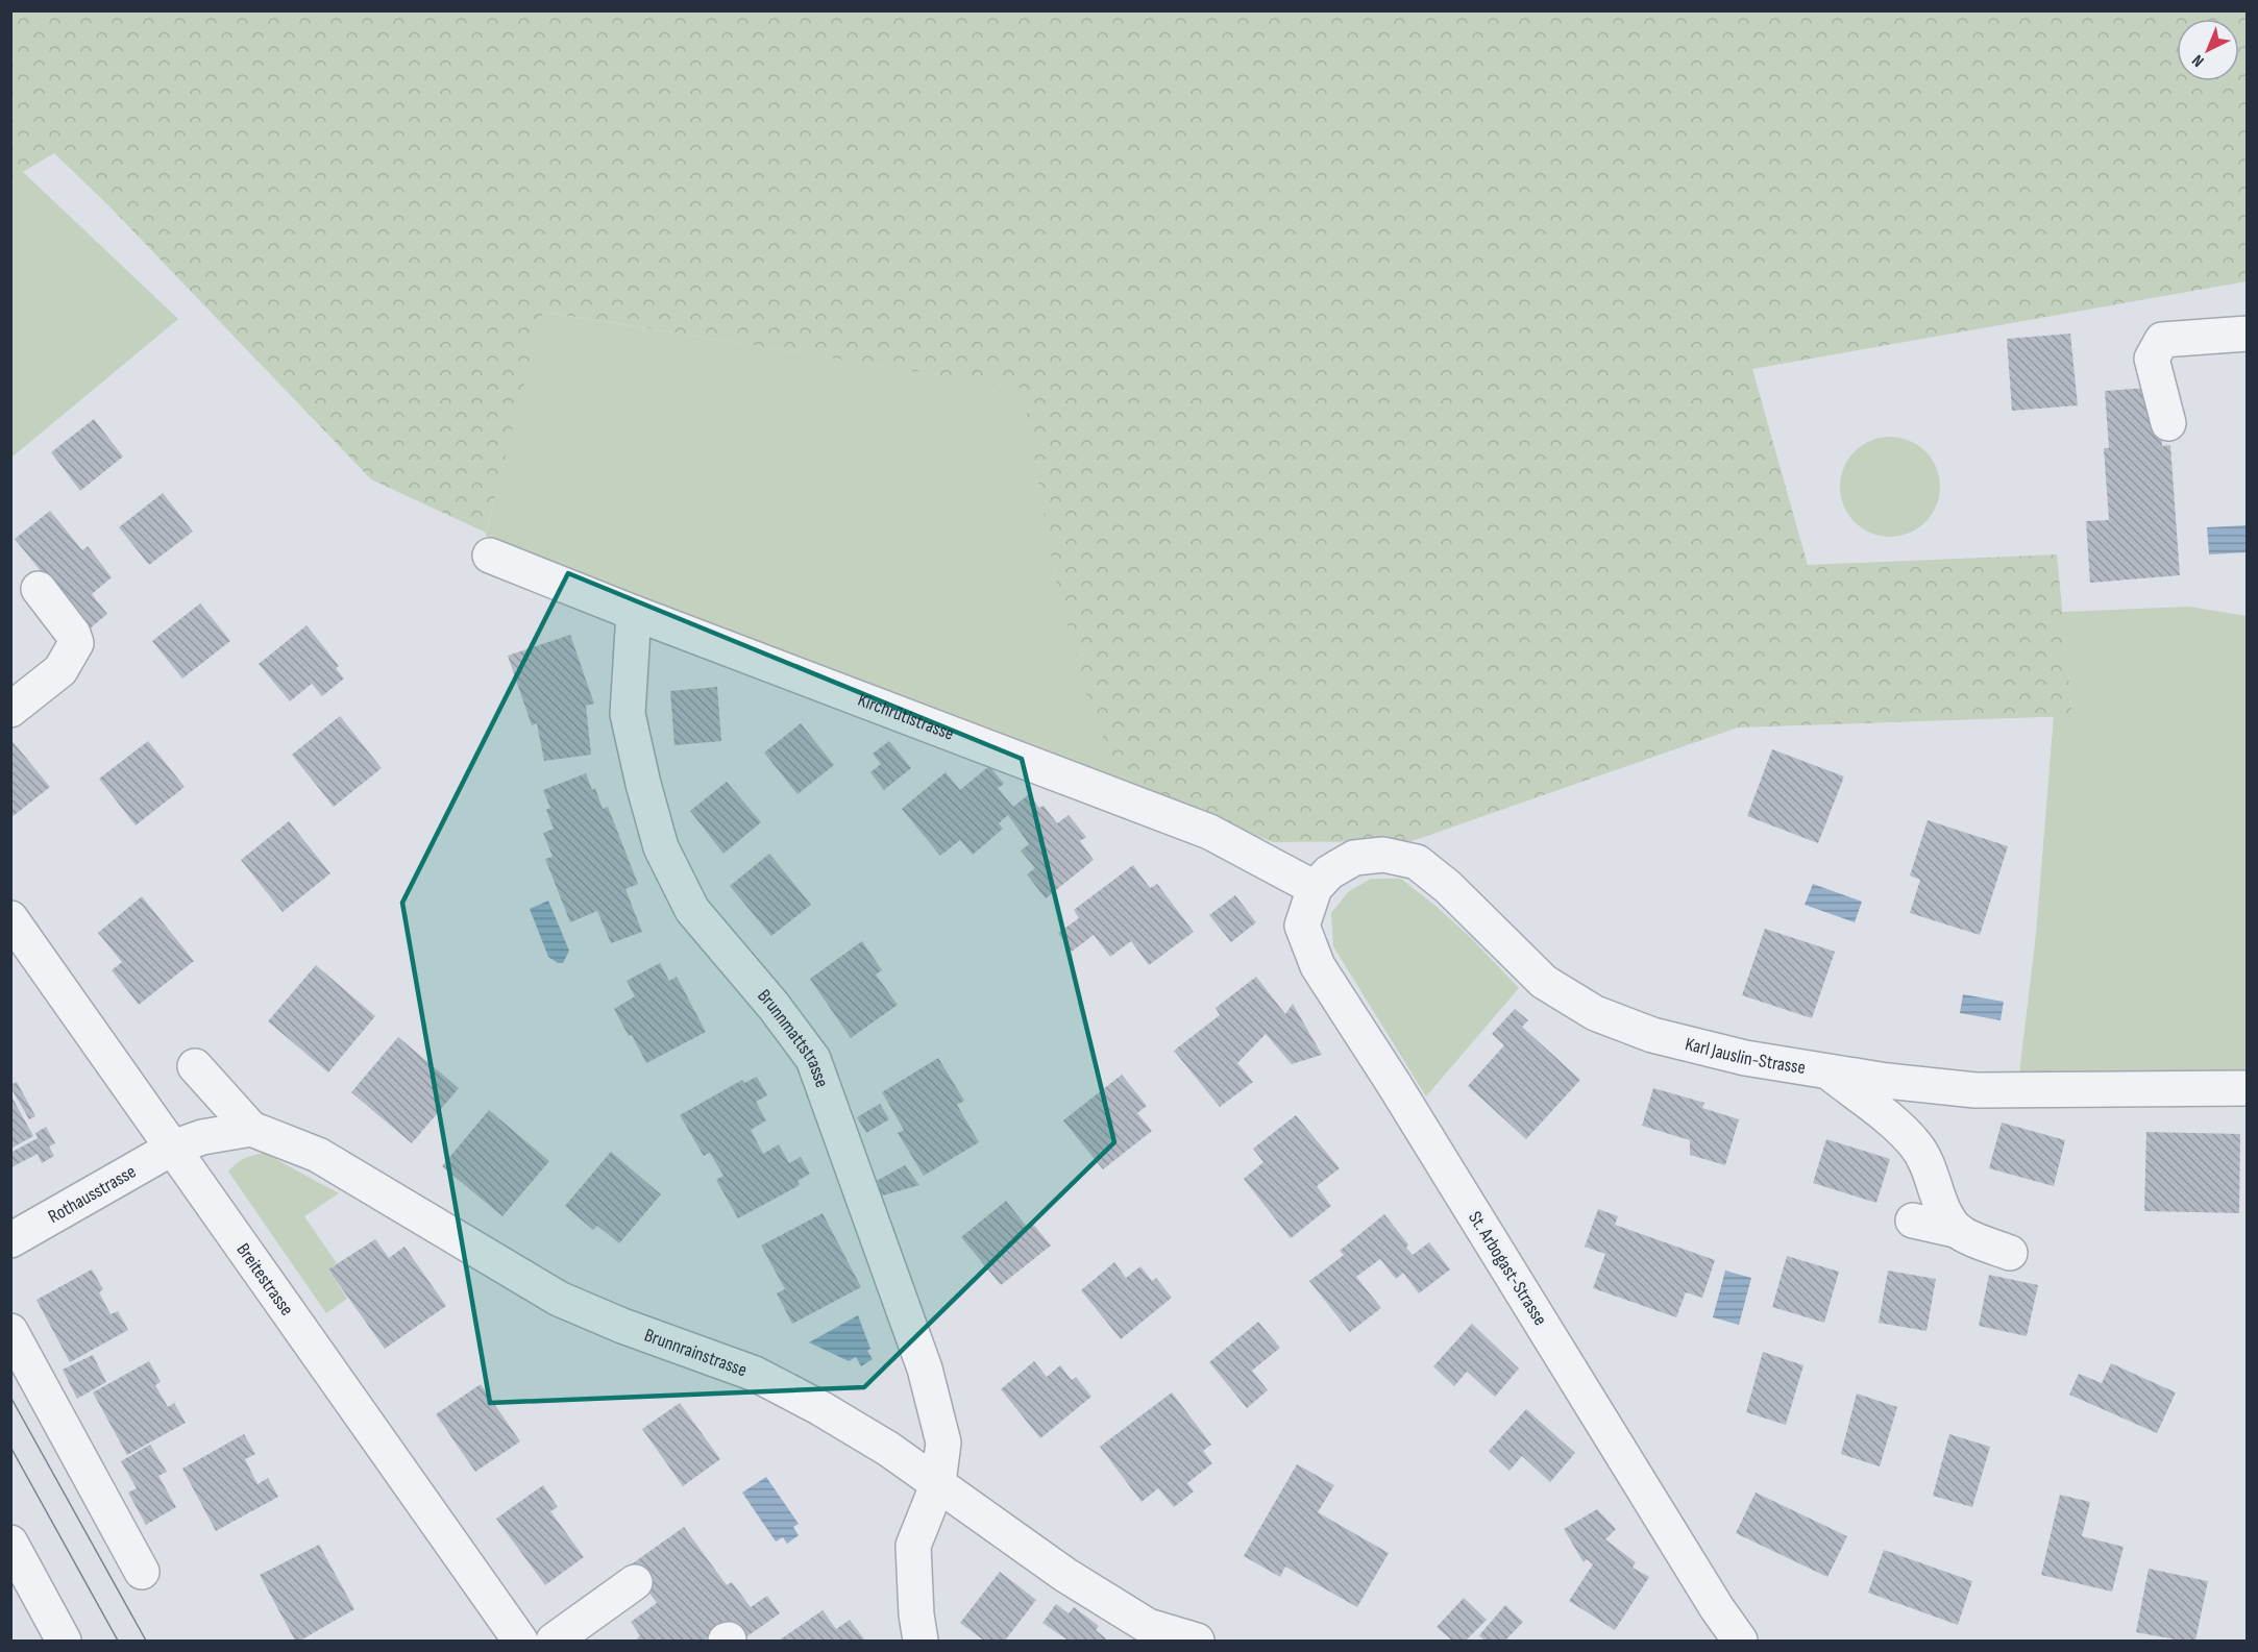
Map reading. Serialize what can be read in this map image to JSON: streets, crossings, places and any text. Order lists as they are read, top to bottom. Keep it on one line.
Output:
{"streets":{"street":["Kirchrütistrasse","Brunnmattstrasse","Karl Jauslin-Strasse","Rothausstrasse","St. Arbogast-Strasse","Breitestrasse","Brunnrainstrasse"]},"crossings":[["Kirchrütistrasse","Brunnmattstrasse"],["Kirchrütistrasse","Karl Jauslin-Strasse"],["Kirchrütistrasse","St. Arbogast-Strasse"],["Brunnmattstrasse","Brunnrainstrasse"],["Karl Jauslin-Strasse","St. Arbogast-Strasse"],["Rothausstrasse","Breitestrasse"]],"north":"bottom left"}
